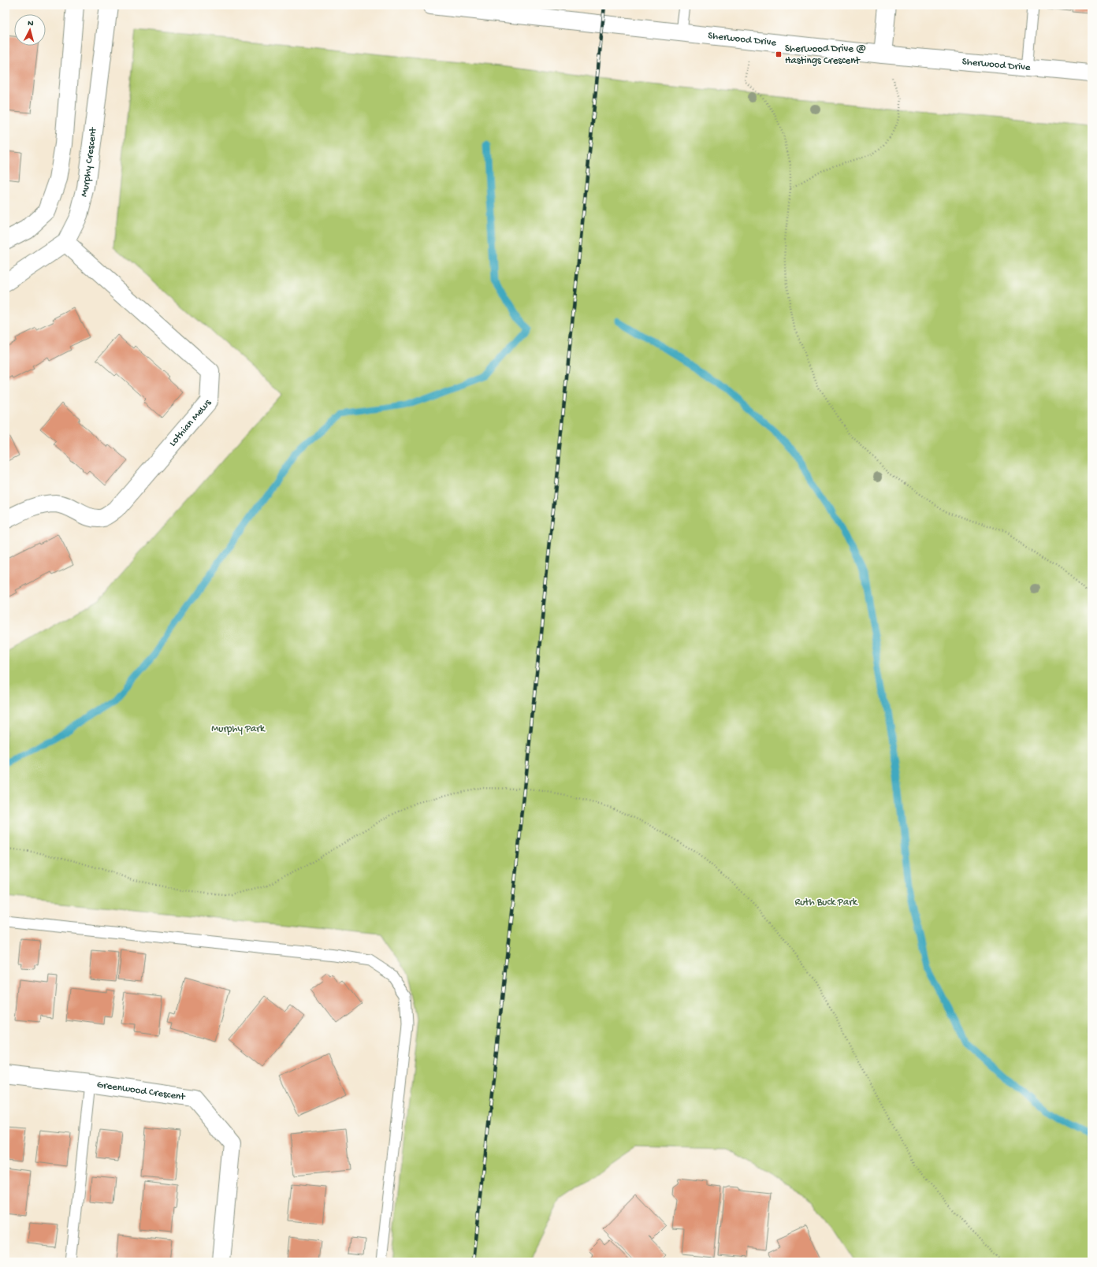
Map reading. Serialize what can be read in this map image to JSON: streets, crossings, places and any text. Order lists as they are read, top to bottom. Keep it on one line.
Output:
{"streets":{"street":["Sherwood Drive","Murphy Crescent","Lothian Mews","Greenwood Crescent"]},"crossings":[["Murphy Crescent","Lothian Mews"]],"parks":["Murphy Park","Ruth Buck Park"],"places":{"transit":["Sherwood Drive @ Hastings Crescent"]},"north":"top"}
